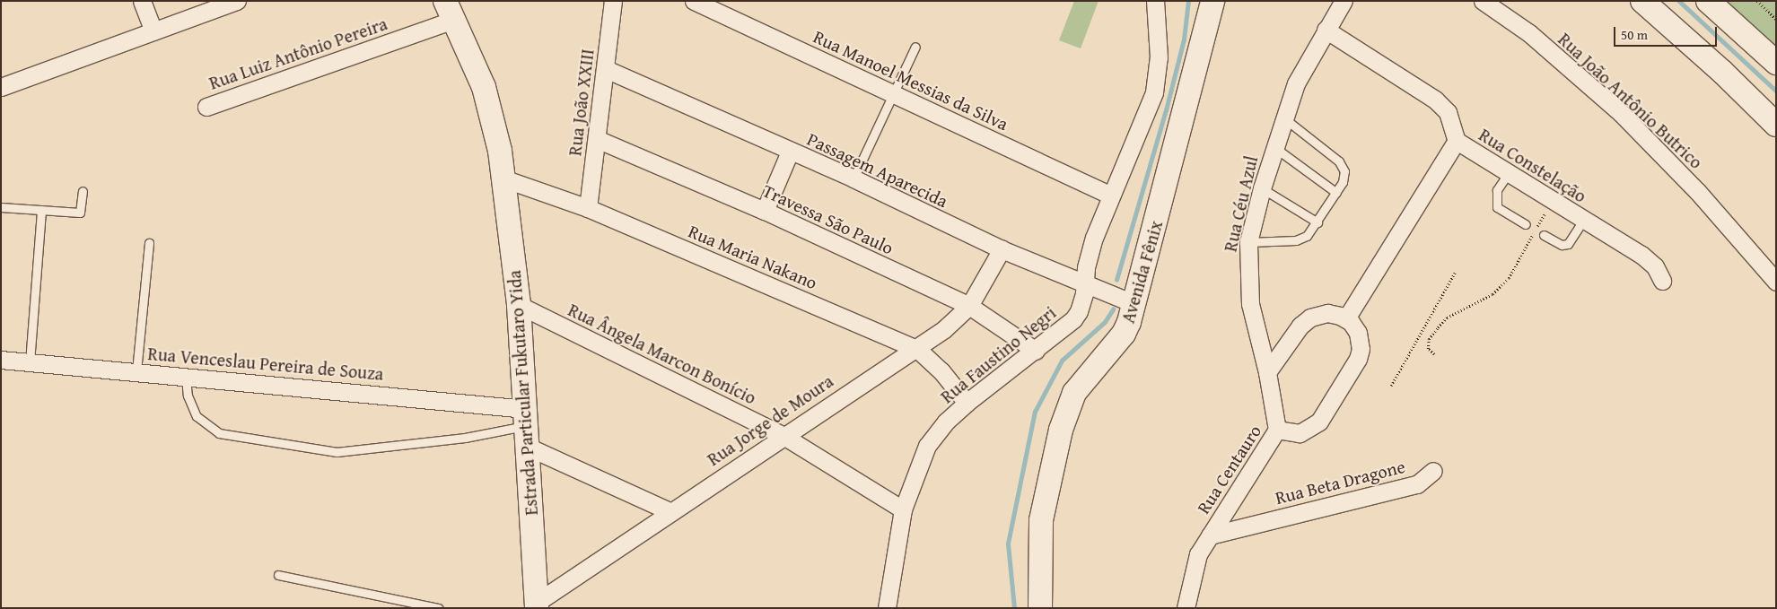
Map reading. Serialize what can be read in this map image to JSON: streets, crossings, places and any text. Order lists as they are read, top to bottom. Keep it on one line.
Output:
{"streets":{"street":["Rua Luiz Antônio Pereira","Rua Manoel Messias da Silva","Rua João Antônio Butrico","Rua João XXIII","Rua Constelação","Passagem Aparecida","Rua Céu Azul","Travessa São Paulo","Rua Maria Nakano","Avenida Fênix","Rua Ângela Marcon Bonício","Rua Faustino Negri","Rua Venceslau Pereira de Souza","Estrada Particular Fukutaro Yida","Rua Jorge de Moura","Rua Centauro","Rua Beta Dragone"]},"crossings":[["Rua Luiz Antônio Pereira","Estrada Particular Fukutaro Yida"],["Rua Manoel Messias da Silva","Rua Faustino Negri"],["Rua João XXIII","Passagem Aparecida"],["Rua João XXIII","Travessa São Paulo"],["Rua João XXIII","Rua Maria Nakano"],["Rua Constelação","Rua Céu Azul"],["Passagem Aparecida","Avenida Fênix"],["Passagem Aparecida","Rua Faustino Negri"],["Passagem Aparecida","Rua Jorge de Moura"],["Rua Céu Azul","Rua Centauro"],["Travessa São Paulo","Rua Faustino Negri"],["Travessa São Paulo","Rua Jorge de Moura"],["Rua Maria Nakano","Rua Faustino Negri"],["Rua Maria Nakano","Estrada Particular Fukutaro Yida"],["Rua Maria Nakano","Rua Jorge de Moura"],["Rua Ângela Marcon Bonício","Rua Faustino Negri"],["Rua Ângela Marcon Bonício","Estrada Particular Fukutaro Yida"],["Rua Ângela Marcon Bonício","Rua Jorge de Moura"],["Rua Venceslau Pereira de Souza","Estrada Particular Fukutaro Yida"],["Rua Venceslau Pereira de Souza","Rua Jorge de Moura"],["Estrada Particular Fukutaro Yida","Rua Jorge de Moura"],["Rua Centauro","Rua Beta Dragone"]],"scale_bar":"50 m"}
